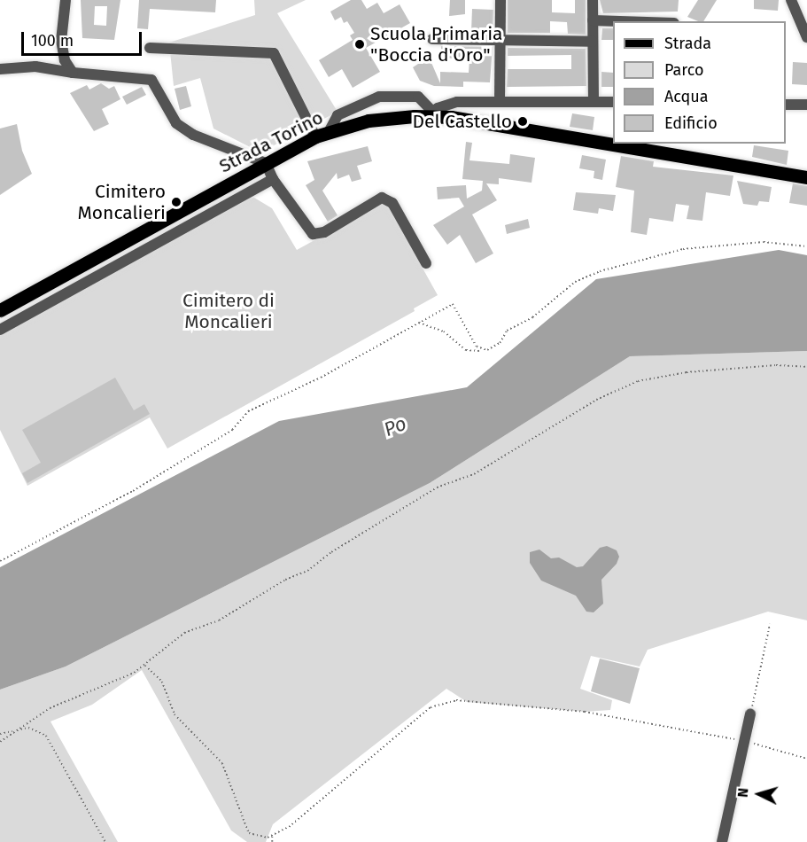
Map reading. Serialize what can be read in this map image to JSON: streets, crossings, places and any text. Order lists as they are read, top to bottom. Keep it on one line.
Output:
{"streets":{"main road":["Strada Torino"]},"water":["Po"],"parks":["Cimitero di Moncalieri"],"places":["Scuola Primaria \"Boccia d'Oro\"","Del Castello","Cimitero Moncalieri"],"legend":["Strada","Parco","Acqua","Edificio"],"scale_bar":"100 m","north":"left"}
